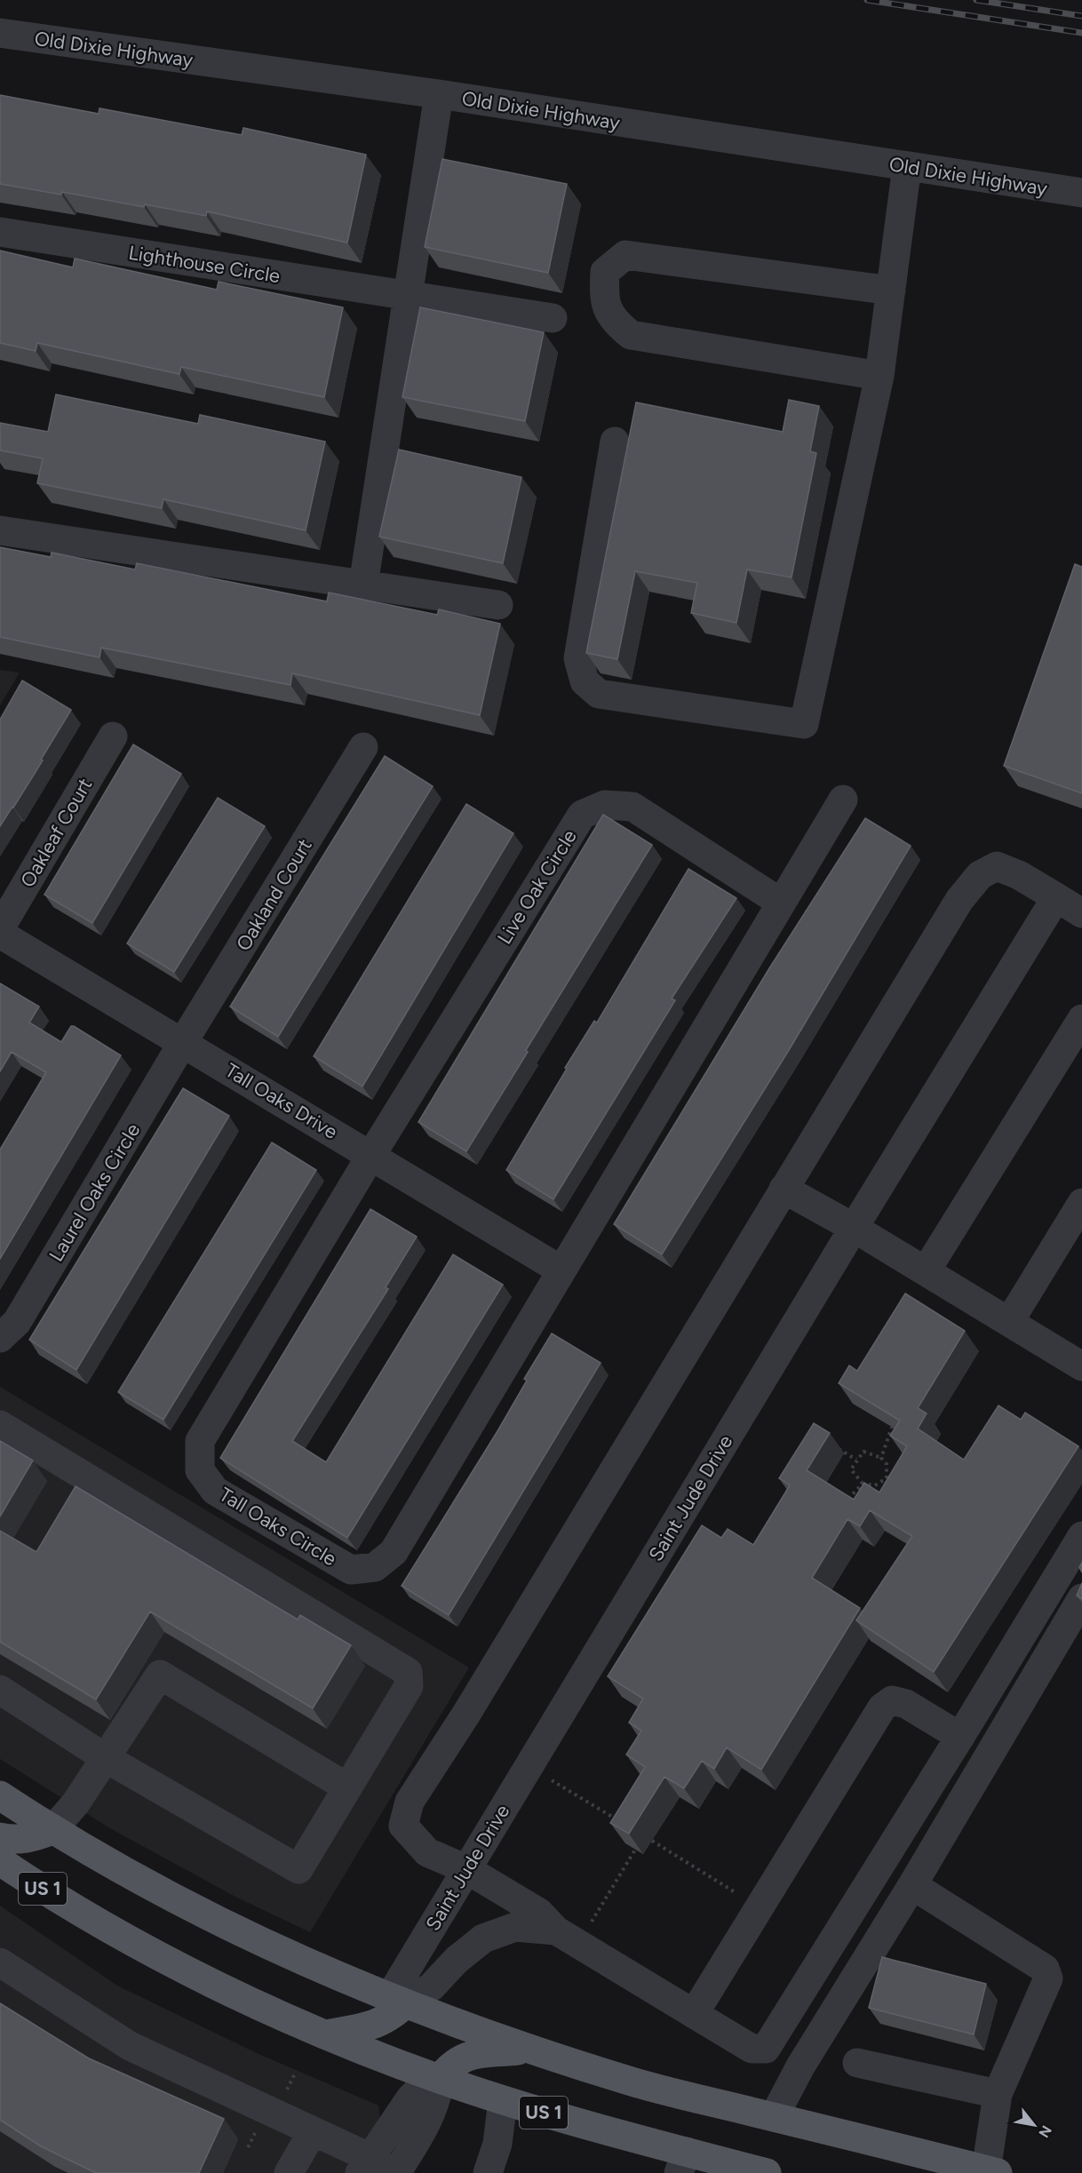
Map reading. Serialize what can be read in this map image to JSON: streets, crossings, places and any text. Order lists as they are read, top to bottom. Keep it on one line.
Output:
{"streets":{"main road":["US 1"],"street":["Old Dixie Highway","Lighthouse Circle","Oakleaf Court","Live Oak Circle","Oakland Court","Tall Oaks Drive","Laurel Oaks Circle","Saint Jude Drive","Tall Oaks Circle"]},"crossings":[["Live Oak Circle","Tall Oaks Drive"],["Live Oak Circle","Tall Oaks Circle"],["Oakland Court","Tall Oaks Drive"],["Oakland Court","Laurel Oaks Circle"],["Tall Oaks Drive","Laurel Oaks Circle"],["Tall Oaks Drive","Tall Oaks Circle"],["Saint Jude Drive","US 1"]],"north":"bottom right"}
